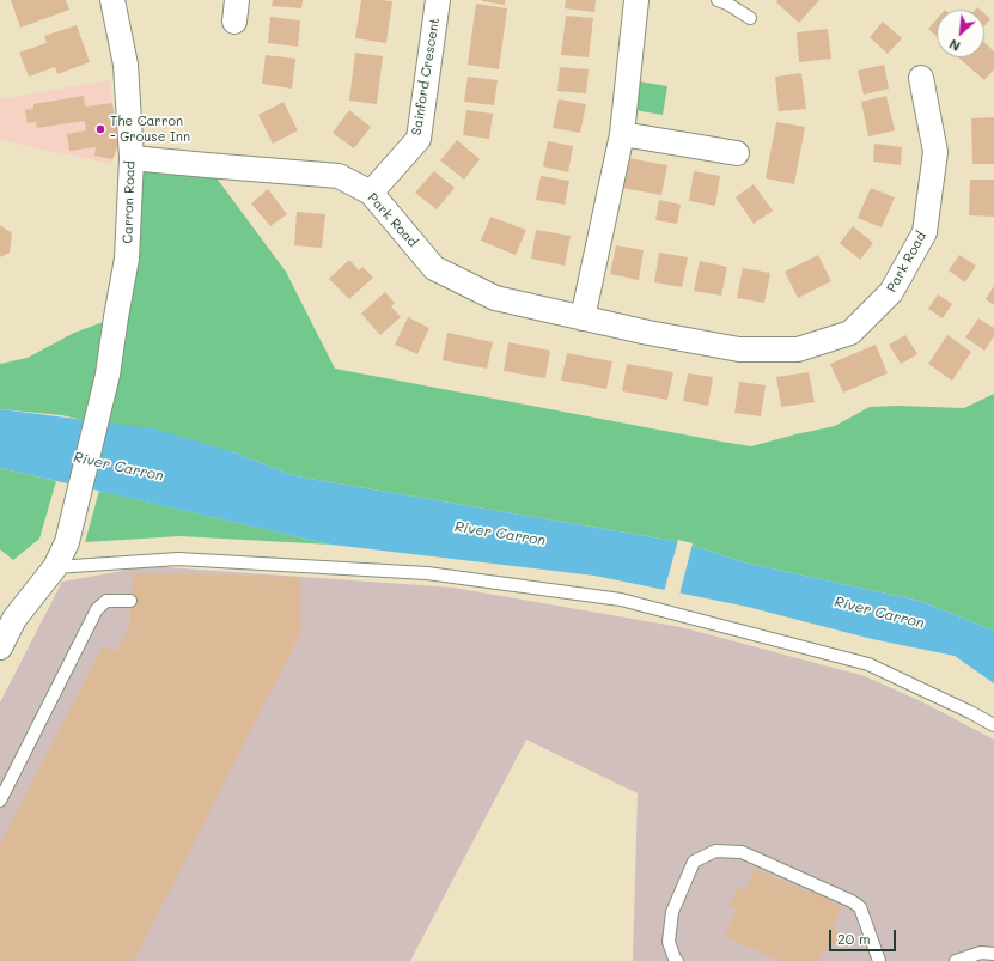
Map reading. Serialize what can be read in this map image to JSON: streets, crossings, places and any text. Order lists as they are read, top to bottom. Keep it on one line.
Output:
{"streets":{"street":["Sainford Crescent","Carron Road","Park Road"]},"crossings":[["Sainford Crescent","Park Road"],["Carron Road","Park Road"]],"water":["River Carron"],"places":["The Carron - Grouse Inn"],"scale_bar":"20 m","north":"bottom left"}
